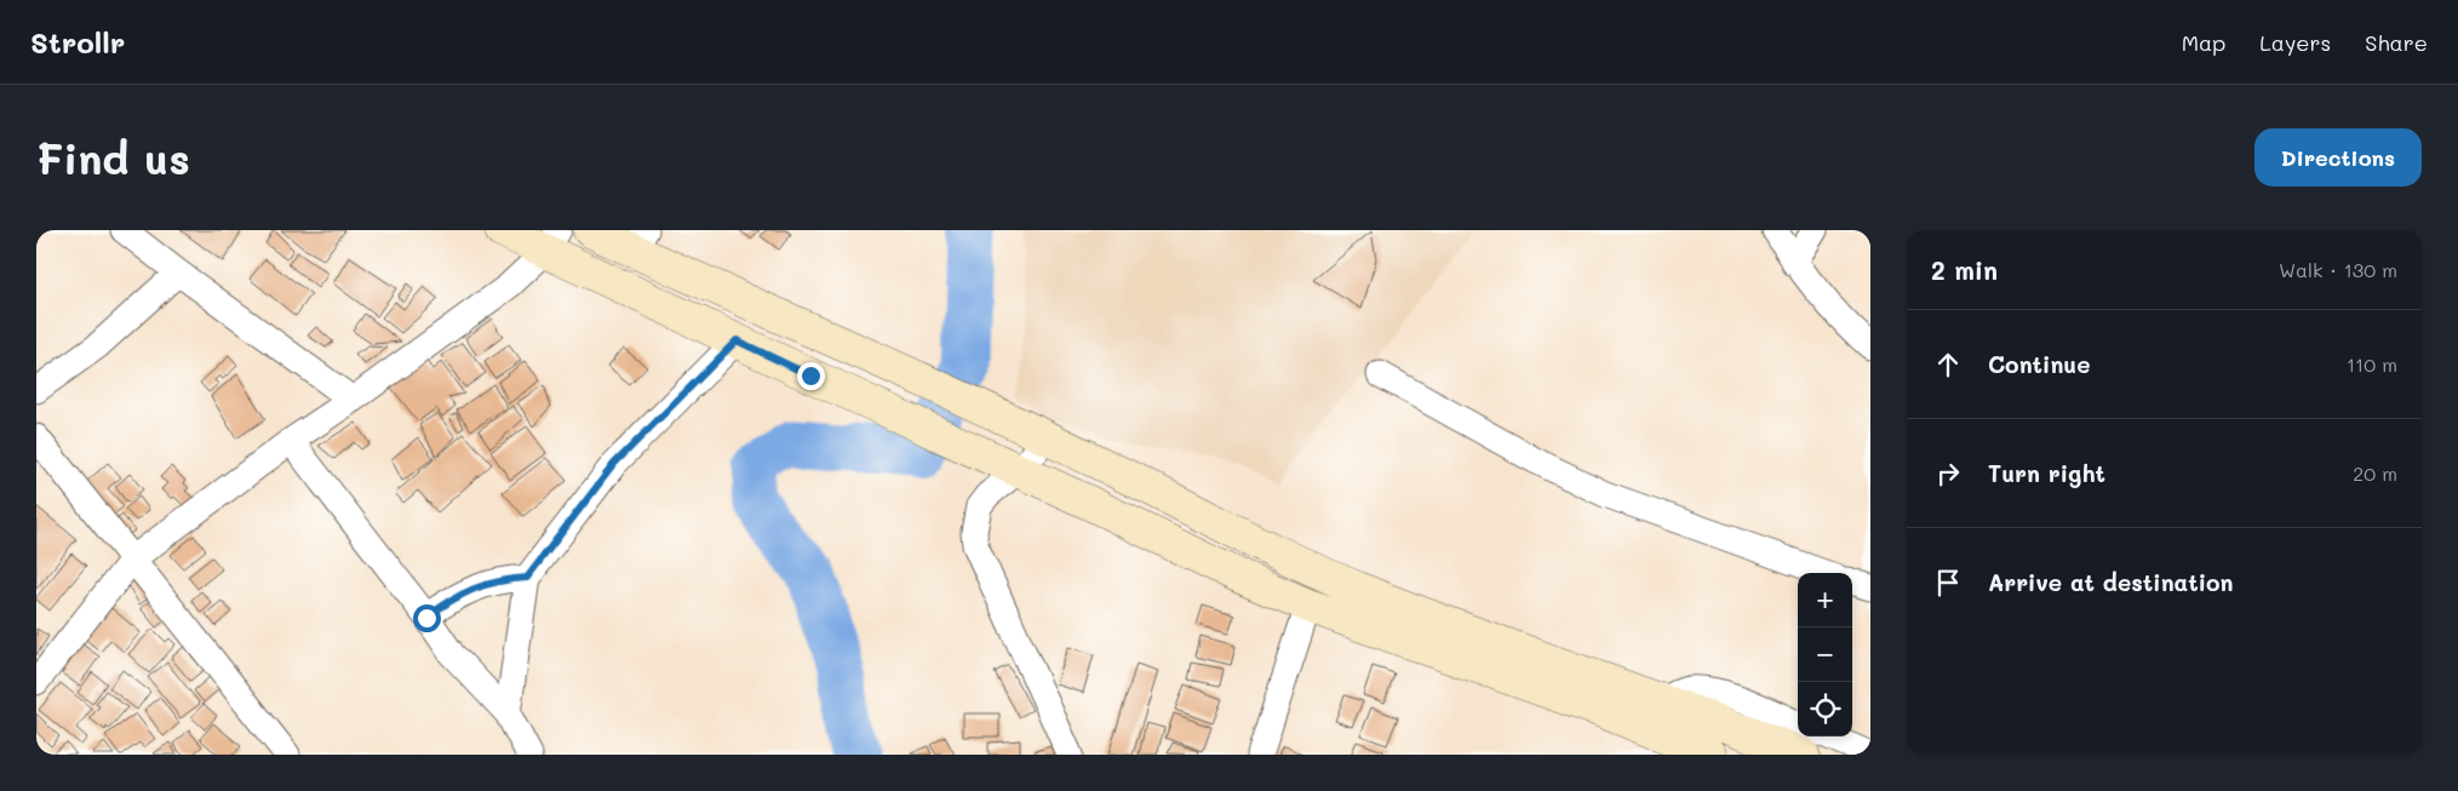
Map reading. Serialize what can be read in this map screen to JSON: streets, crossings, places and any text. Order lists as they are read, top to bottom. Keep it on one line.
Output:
{"page":{"header":"Strollr","nav":["Map","Layers","Share"],"buttons":"Directions","title":"Find us","heading":["2 min","Walk · 130 m"],"list":[["Continue","110 m"],["Turn right","20 m"],"Arrive at destination"],"map_buttons":["+","−"]}}
